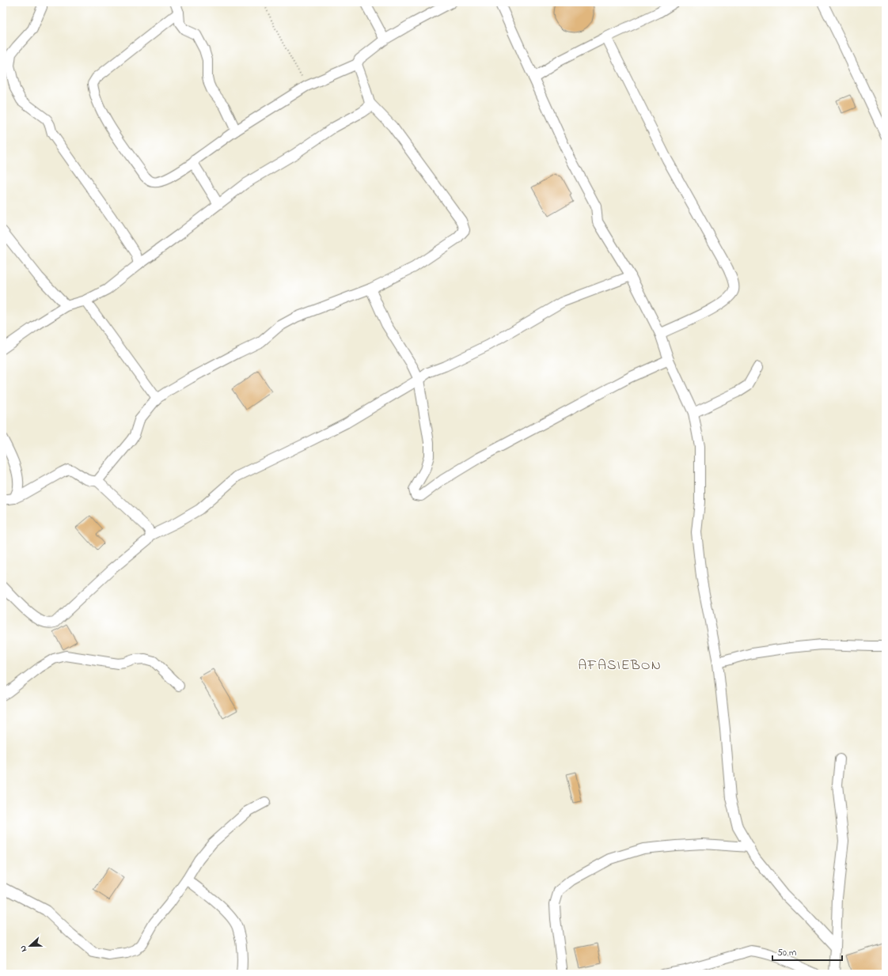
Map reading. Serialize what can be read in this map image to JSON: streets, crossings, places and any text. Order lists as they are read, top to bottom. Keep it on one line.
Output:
{"districts":["AFASIEBON"],"scale_bar":"50 m","north":"left"}
